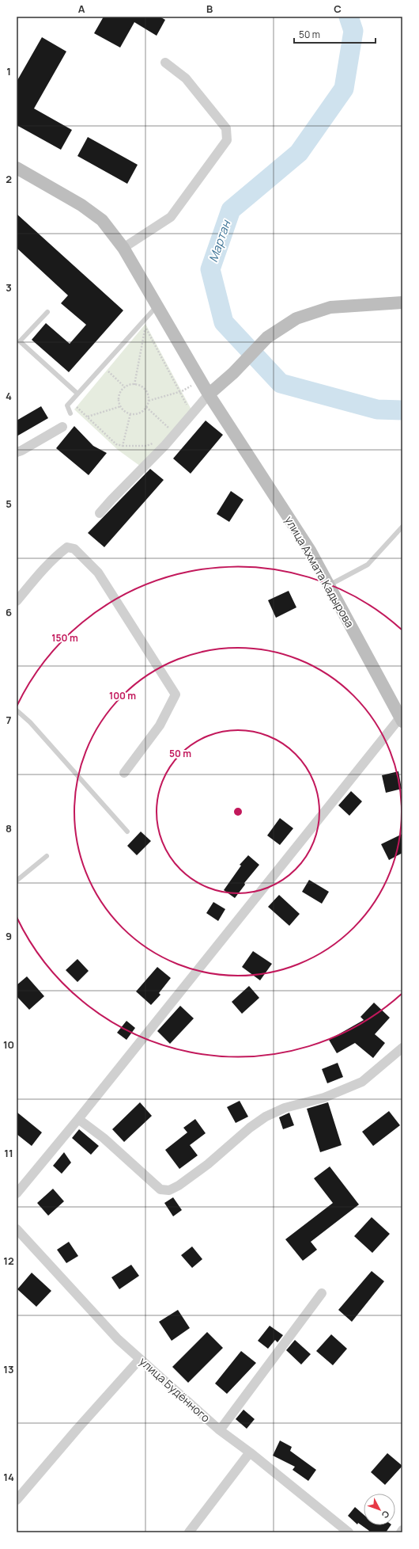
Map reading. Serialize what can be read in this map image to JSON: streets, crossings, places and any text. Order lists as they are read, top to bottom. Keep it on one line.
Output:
{"streets":{"main road":["улица Ахмата Кадырова"],"street":["улица Будённого"]},"water":["Мартан"],"scale_bar":"50 m","north":"bottom right","grid":{"columns":["A","B","C"],"rows":["1","2","3","4","5","6","7","8","9","10","11","12","13","14"]},"rings":["150 m","100 m","50 m"]}
